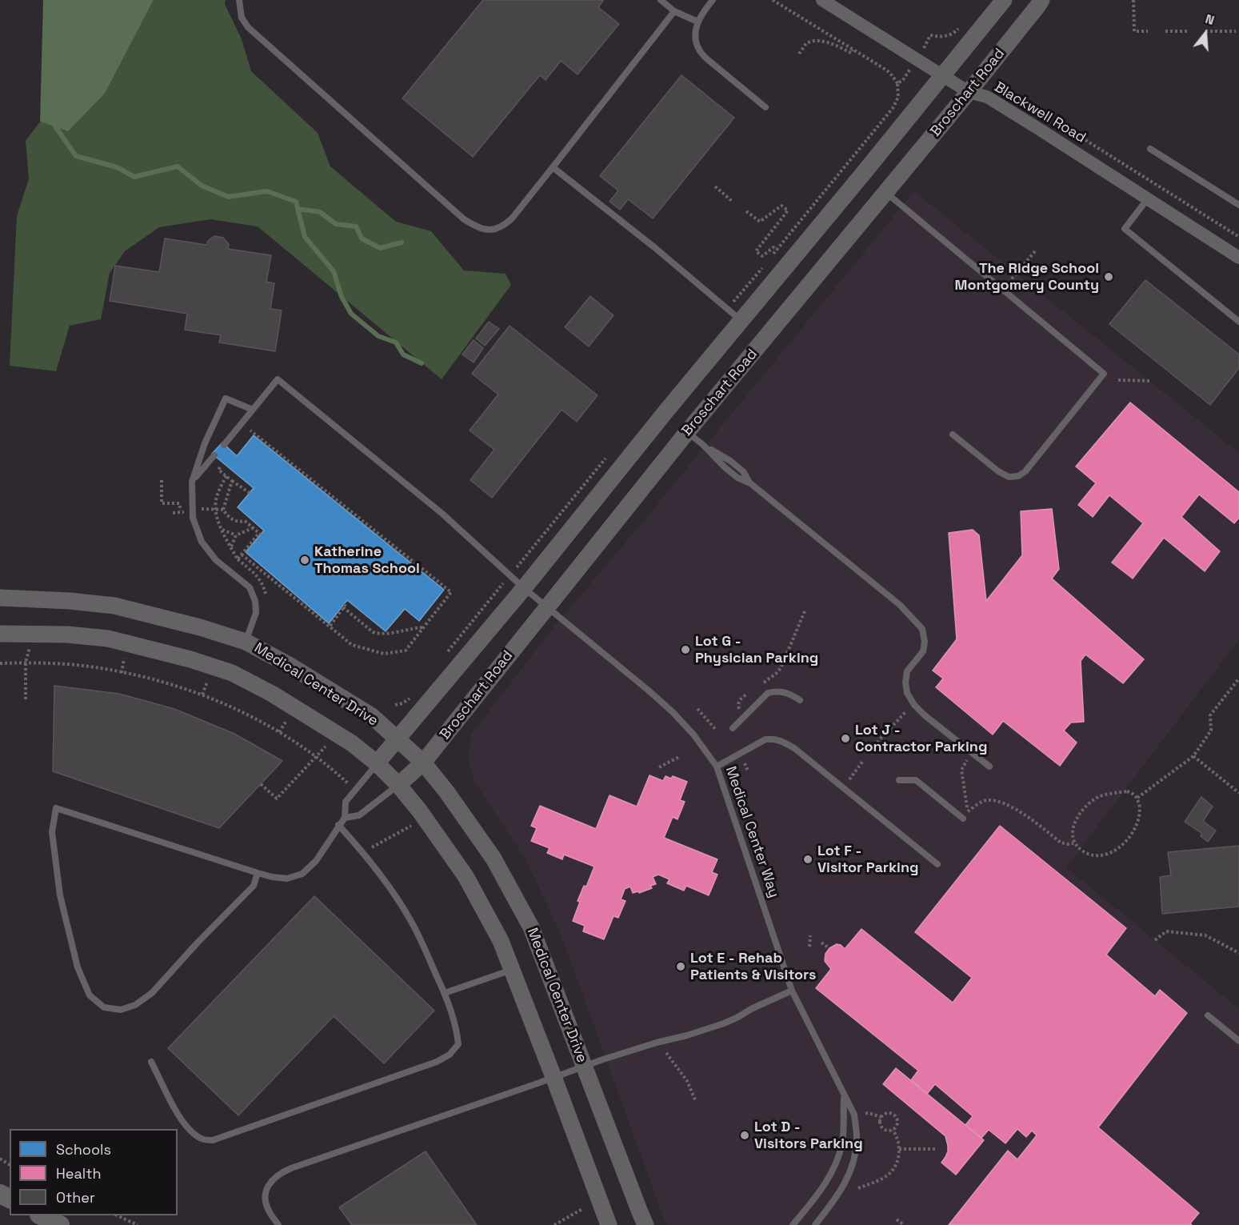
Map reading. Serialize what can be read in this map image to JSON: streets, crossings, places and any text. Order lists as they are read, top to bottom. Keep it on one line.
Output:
{"streets":{"street":["Broschart Road","Blackwell Road","Medical Center Drive"],"lane":["Medical Center Way"]},"crossings":[["Broschart Road","Blackwell Road"],["Broschart Road","Medical Center Drive"],["Broschart Road","Medical Center Way"]],"places":["The Ridge School Montgomery County","Katherine Thomas School","Lot G - Physician Parking","Lot J - Contractor Parking","Lot F - Visitor Parking","Lot E - Rehab Patients & Visitors","Lot D - Visitors Parking"],"legend":["Schools","Health","Other"],"north":"top"}
